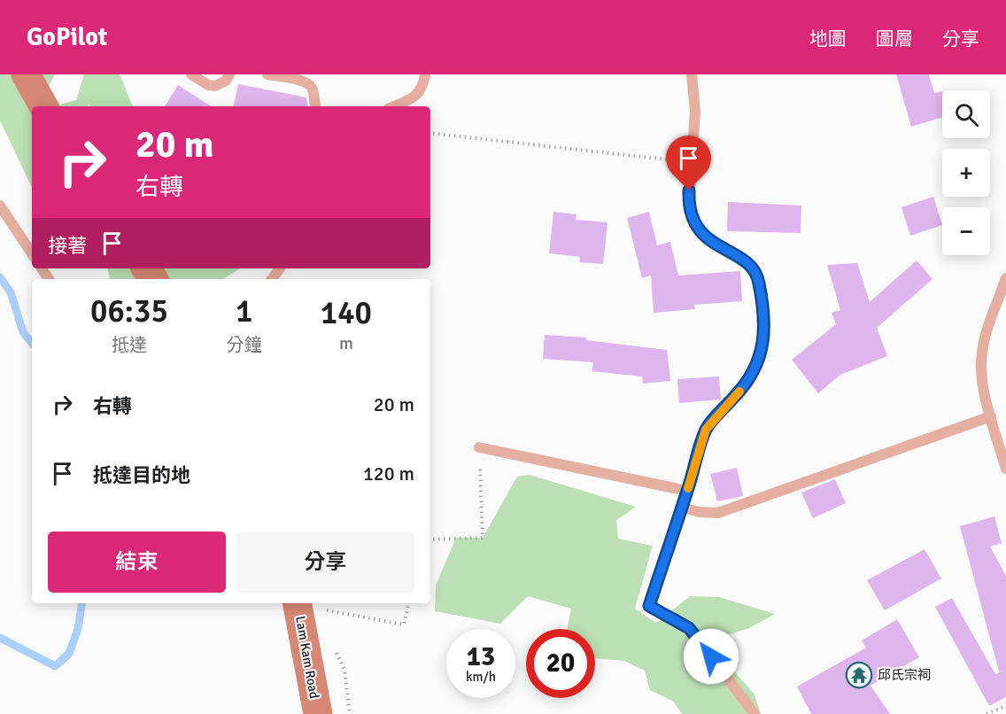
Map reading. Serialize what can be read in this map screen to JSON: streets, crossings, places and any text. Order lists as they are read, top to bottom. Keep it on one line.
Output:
{"streets":{"main road":["Lam Kam Road"]},"places":{"temple":["邱氏宗祠"]},"page":{"header":"GoPilot","nav":["地圖","圖層","分享"],"map_buttons":["+","−"],"turn":["20 m","右轉"],"then":"接著","eta":["06:35","抵達","1","分鐘","140","m"],"list":[{"name":"右轉","value":"20 m"},{"name":"抵達目的地","value":"120 m"}],"buttons":["結束","分享"],"speed":"13 km/h","limit":"20"}}
